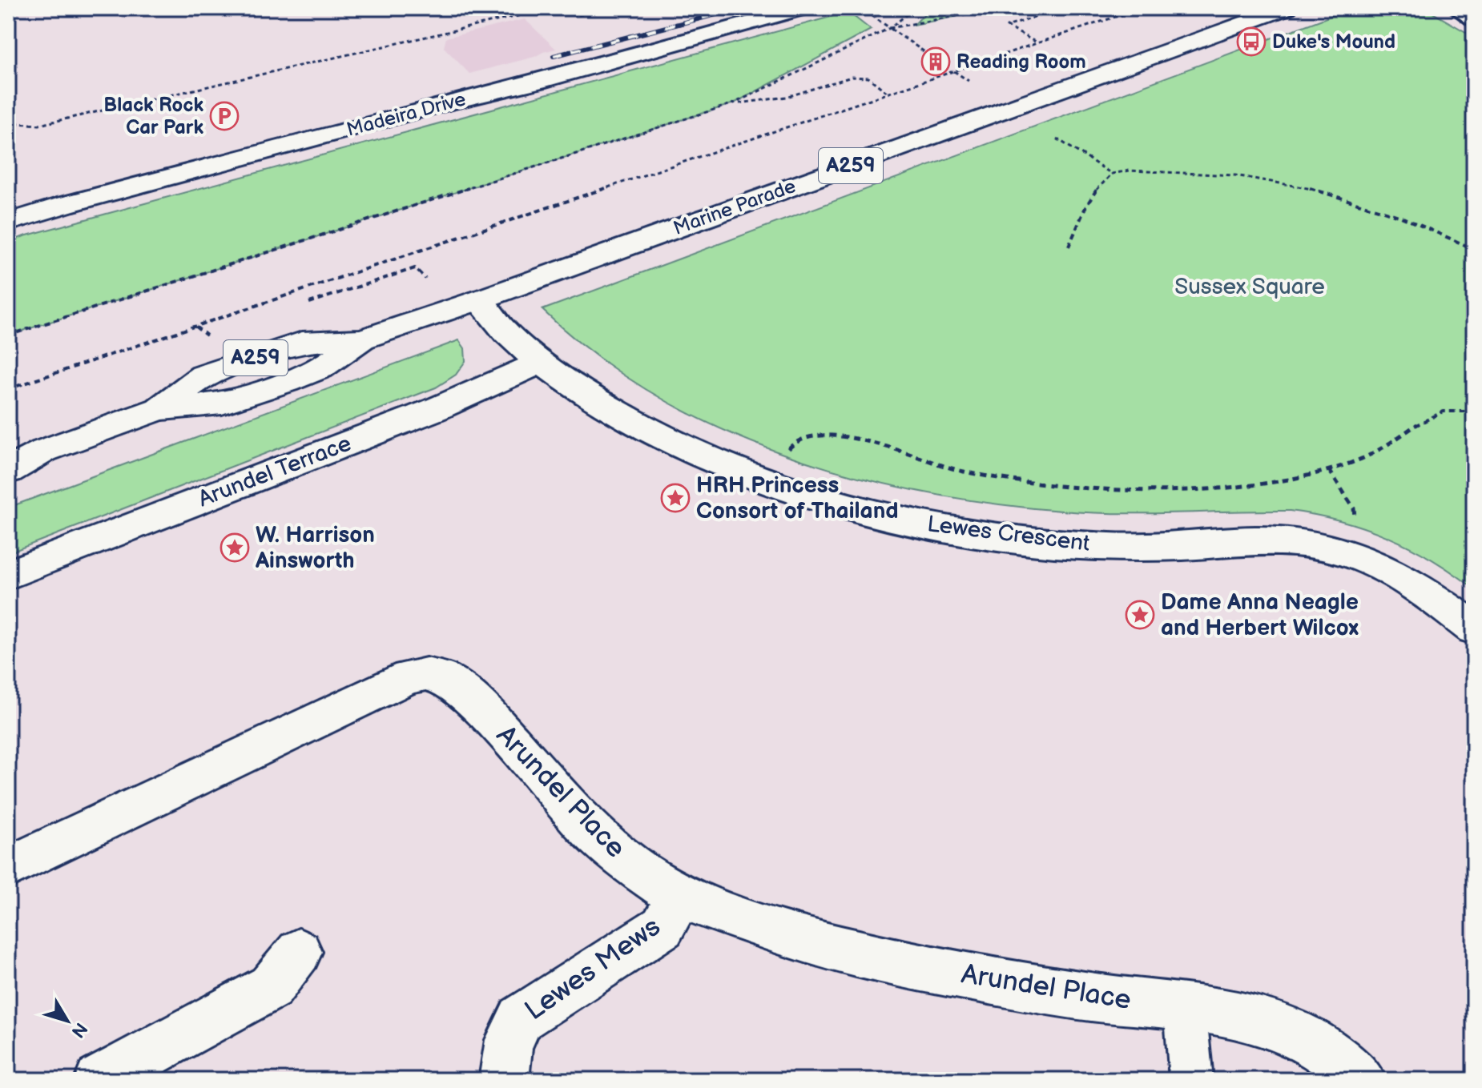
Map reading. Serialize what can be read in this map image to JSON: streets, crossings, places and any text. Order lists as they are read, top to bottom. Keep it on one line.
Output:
{"streets":{"street":["Madeira Drive","A259","Marine Parade","Arundel Terrace","Lewes Crescent","Arundel Place","Lewes Mews"]},"crossings":[["A259","Marine Parade"],["Marine Parade","Lewes Crescent"],["Arundel Terrace","Lewes Crescent"],["Arundel Place","Lewes Mews"]],"parks":["Sussex Square"],"places":{"bus stop":["Duke's Mound"],"building":["Reading Room"],"parking":["Black Rock Car Park"],"place":["HRH Princess Consort of Thailand","W. Harrison Ainsworth","Dame Anna Neagle and Herbert Wilcox"]},"north":"bottom right"}
